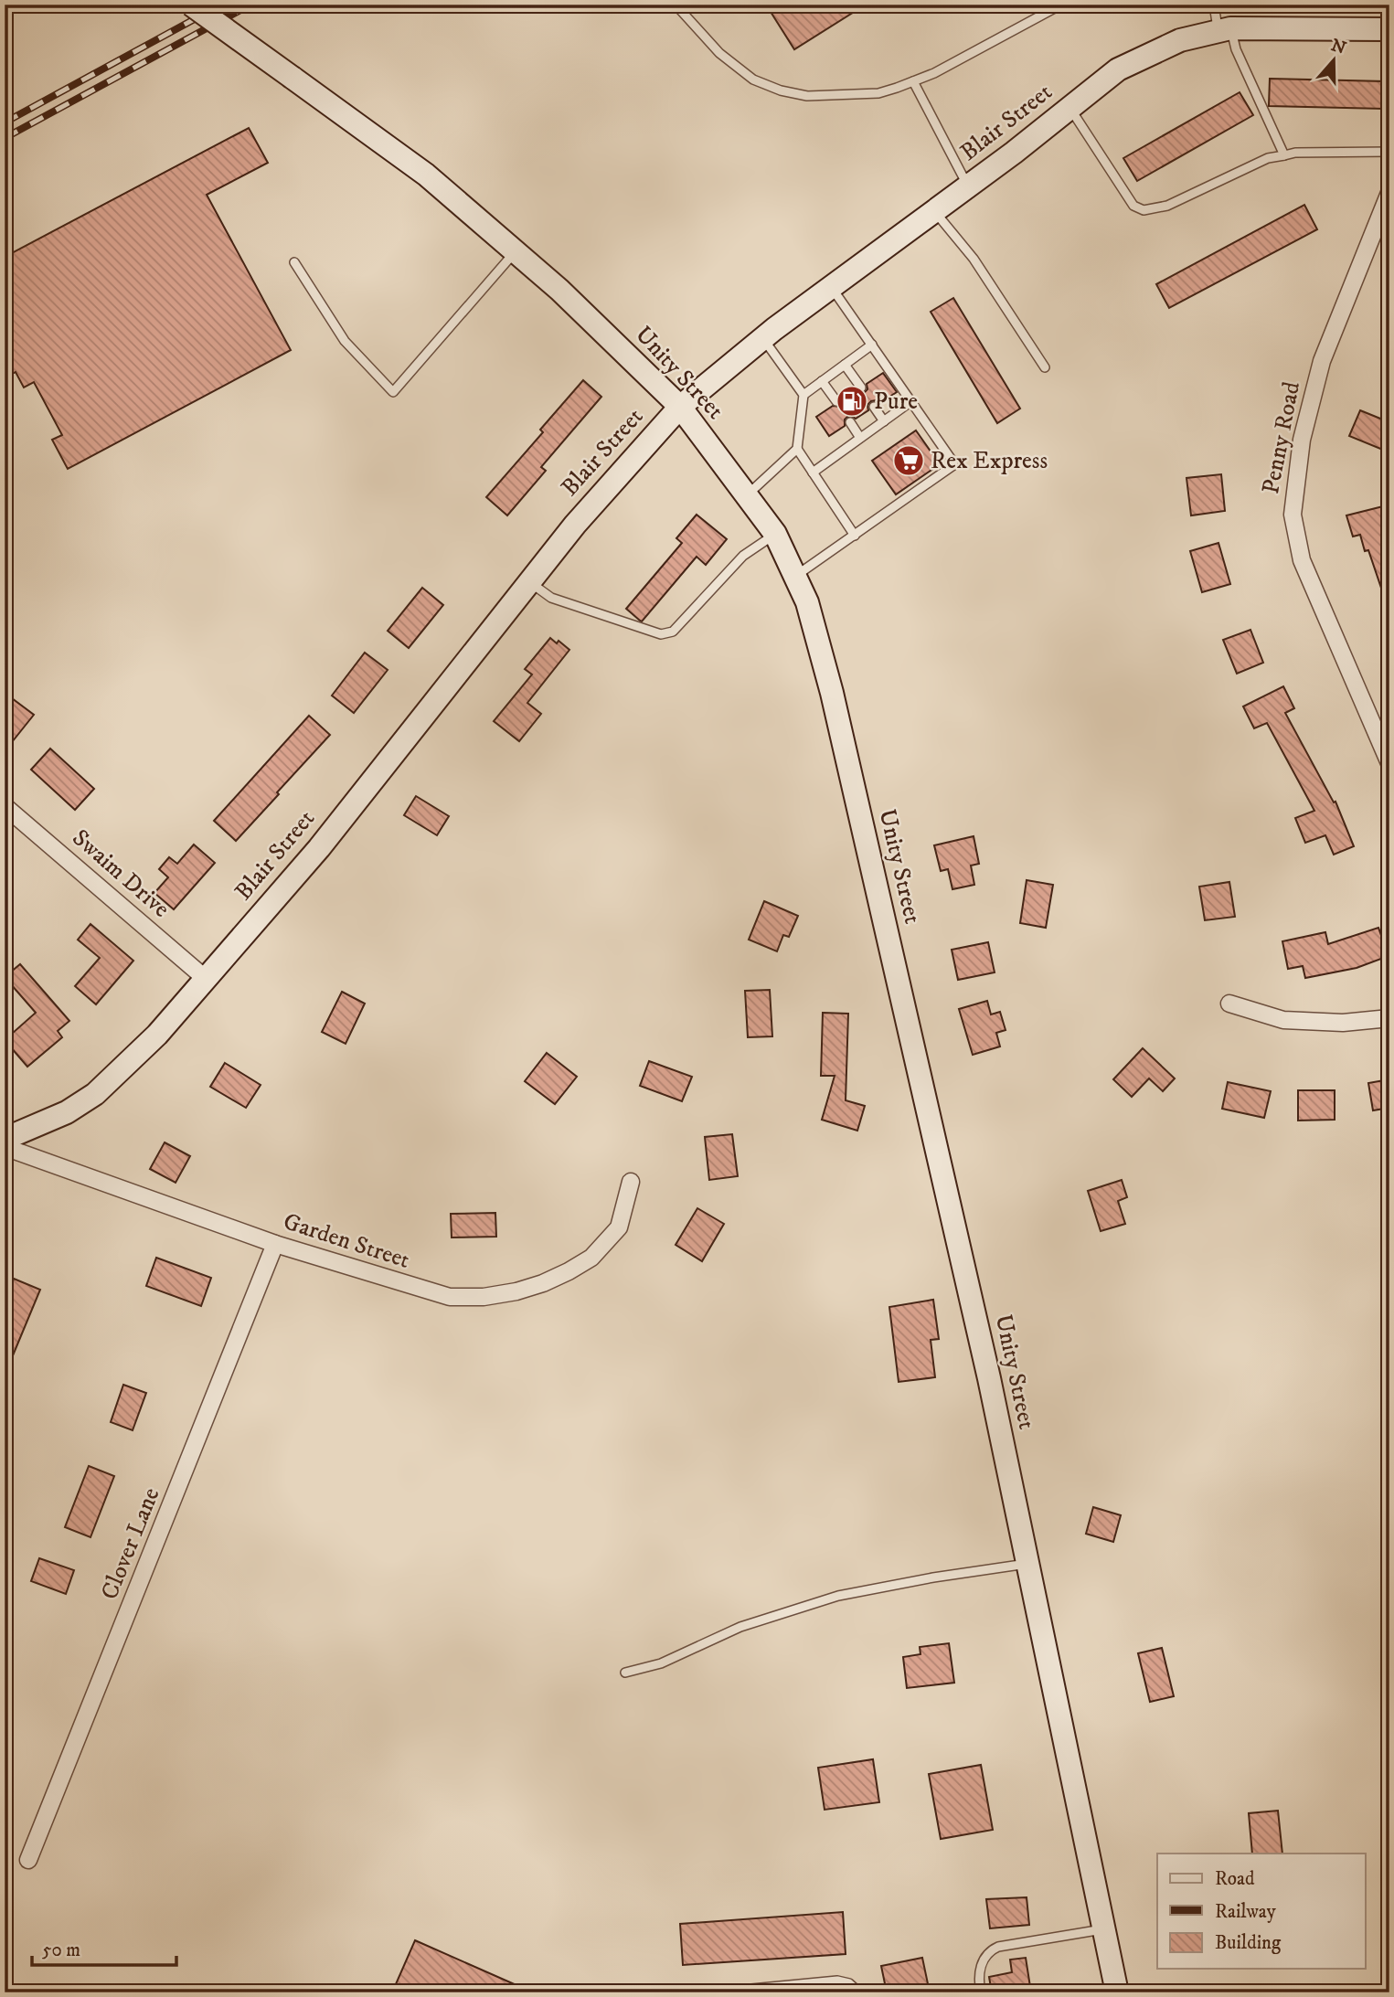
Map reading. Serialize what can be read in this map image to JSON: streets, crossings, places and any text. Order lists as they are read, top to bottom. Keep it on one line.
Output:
{"streets":{"street":["Blair Street","Unity Street","Penny Road","Swaim Drive","Garden Street","Clover Lane"]},"crossings":[["Blair Street","Unity Street"],["Blair Street","Swaim Drive"],["Garden Street","Clover Lane"]],"places":{"fuel station":["Pure"],"supermarket":["Rex Express"]},"legend":["Road","Railway","Building"],"scale_bar":"50 m","north":"top"}
